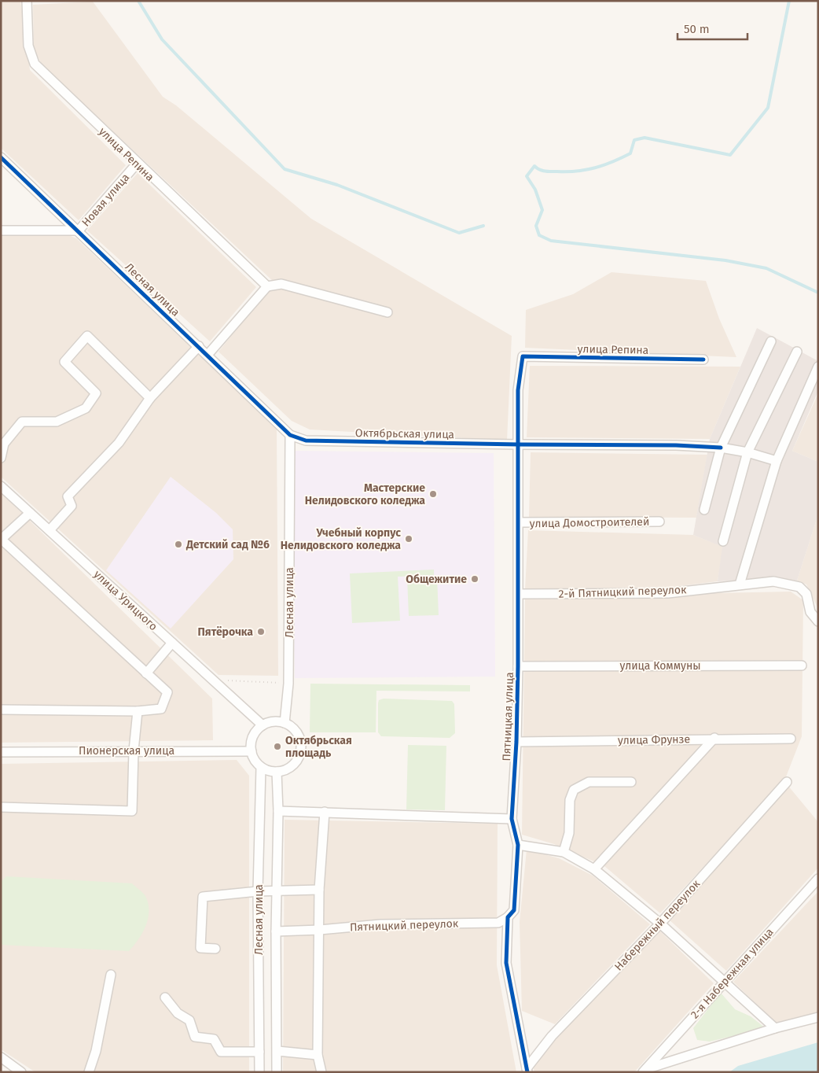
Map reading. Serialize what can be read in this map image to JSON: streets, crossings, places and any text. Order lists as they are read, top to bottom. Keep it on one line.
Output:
{"streets":{"street":["улица Репина","Новая улица","Лесная улица","Октябрьская улица","улица Домостроителей","2-й Пятницкий переулок","улица Урицкого","улица Коммуны","Пятницкая улица","улица Фрунзе","Пионерская улица","Пятницкий переулок","Набережный переулок","2-я Набережная улица"]},"crossings":[["улица Репина","Новая улица"],["улица Репина","Пятницкая улица"],["Новая улица","Лесная улица"],["Лесная улица","Октябрьская улица"],["Лесная улица","улица Урицкого"],["Лесная улица","Пионерская улица"],["Лесная улица","Пятницкий переулок"],["Октябрьская улица","Пятницкая улица"],["улица Домостроителей","Пятницкая улица"],["2-й Пятницкий переулок","Пятницкая улица"],["улица Урицкого","Пионерская улица"],["улица Коммуны","Пятницкая улица"],["Пятницкая улица","улица Фрунзе"],["Пятницкая улица","Пятницкий переулок"],["Пятницкая улица","Набережный переулок"]],"places":["Мастерские Нелидовского коледжа","Учебный корпус Нелидовского коледжа","Детский сад №6","Общежитие","Пятёрочка","Октябрьская площадь"],"scale_bar":"50 m"}
